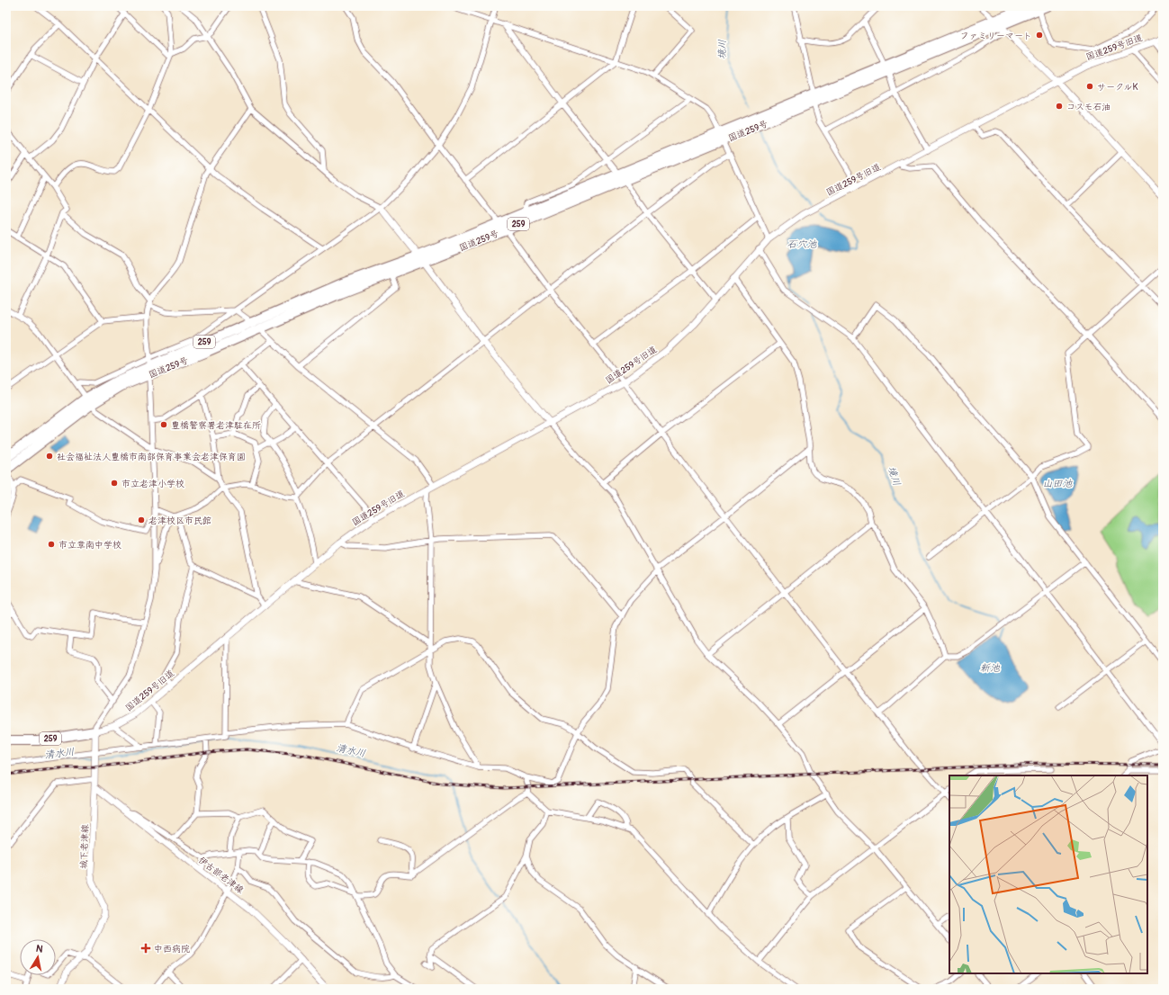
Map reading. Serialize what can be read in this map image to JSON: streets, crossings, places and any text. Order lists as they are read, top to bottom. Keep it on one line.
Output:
{"streets":{"highway":["国道259号","259"],"street":["国道259号旧道","城下老津線","伊古部老津線"]},"crossings":[["国道259号旧道","259"],["国道259号旧道","城下老津線"],["259","城下老津線"],["城下老津線","伊古部老津線"]],"water":["境川","石穴池","山田池","新池","清水川"],"places":{"other":["ファミリーマート","サークルK","コスモ石油","豊橋警察署老津駐在所","社会福祉法人豊橋市南部保育事業会老津保育園","市立老津小学校","老津校区市民館","市立章南中学校"],"health":["中西病院"]},"north":"top"}
